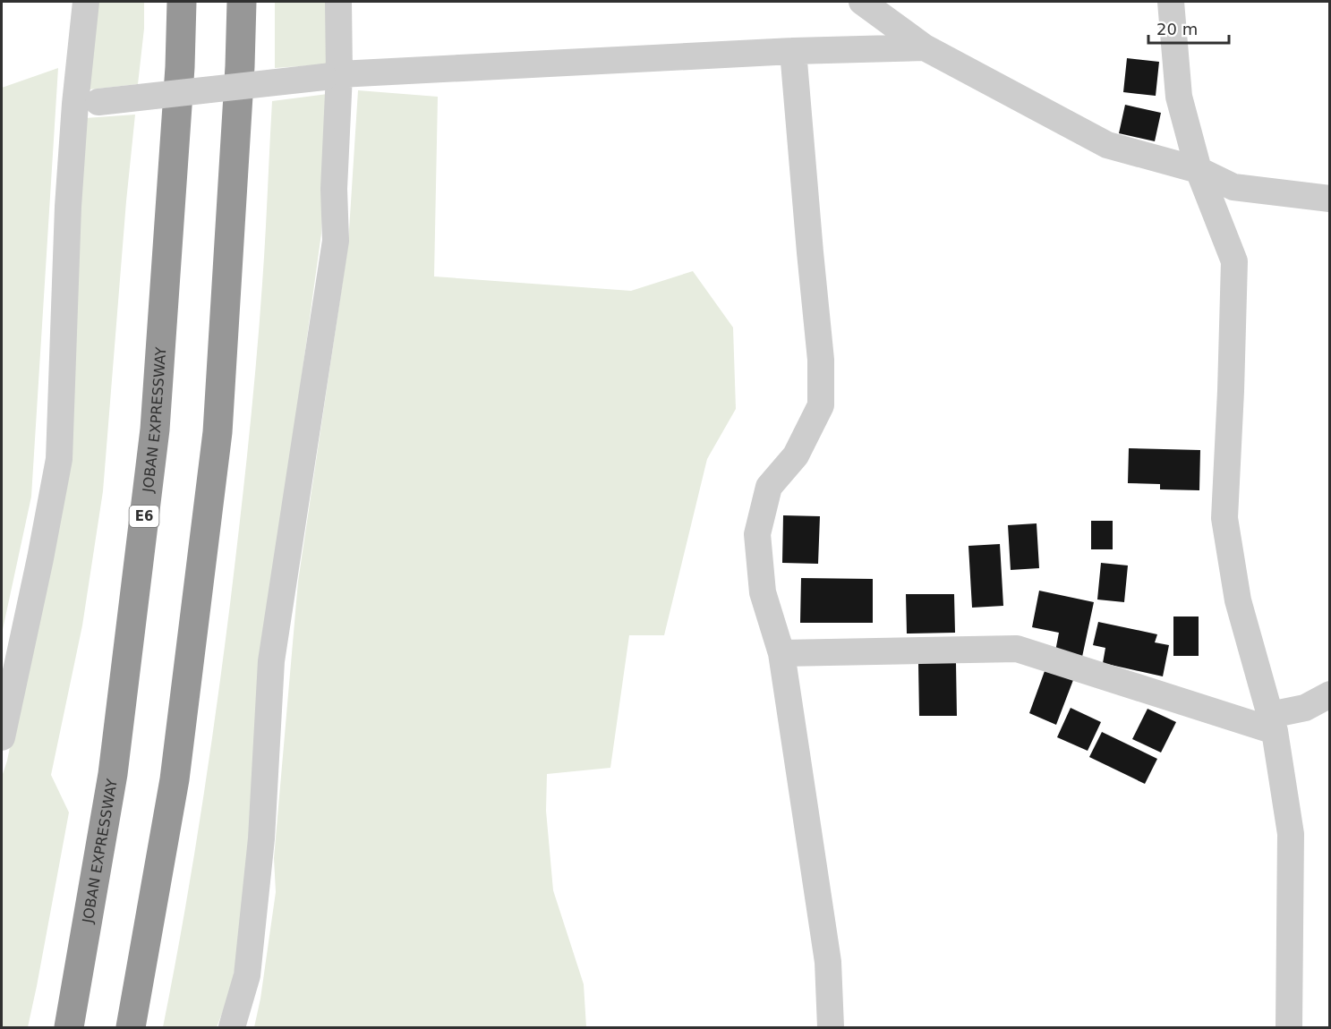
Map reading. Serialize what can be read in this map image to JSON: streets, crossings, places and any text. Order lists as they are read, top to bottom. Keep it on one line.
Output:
{"streets":{"highway":["JOBAN EXPRESSWAY","E6"]},"scale_bar":"20 m"}
